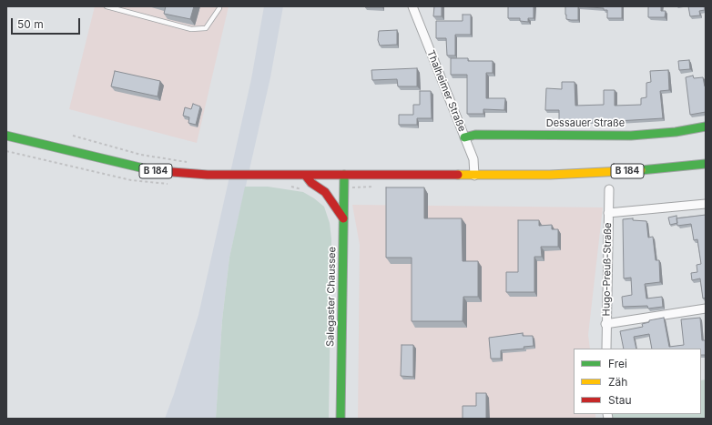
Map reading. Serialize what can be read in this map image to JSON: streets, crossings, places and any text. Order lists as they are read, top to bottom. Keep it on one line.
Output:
{"streets":{"main road":["Dessauer Straße","B 184","Salegaster Chaussee"],"street":["Thalheimer Straße","Hugo-Preuß-Straße"]},"crossings":[["Thalheimer Straße","Dessauer Straße"],["Thalheimer Straße","B 184"],["B 184","Salegaster Chaussee"]],"legend":["Frei","Zäh","Stau"],"scale_bar":"50 m"}
